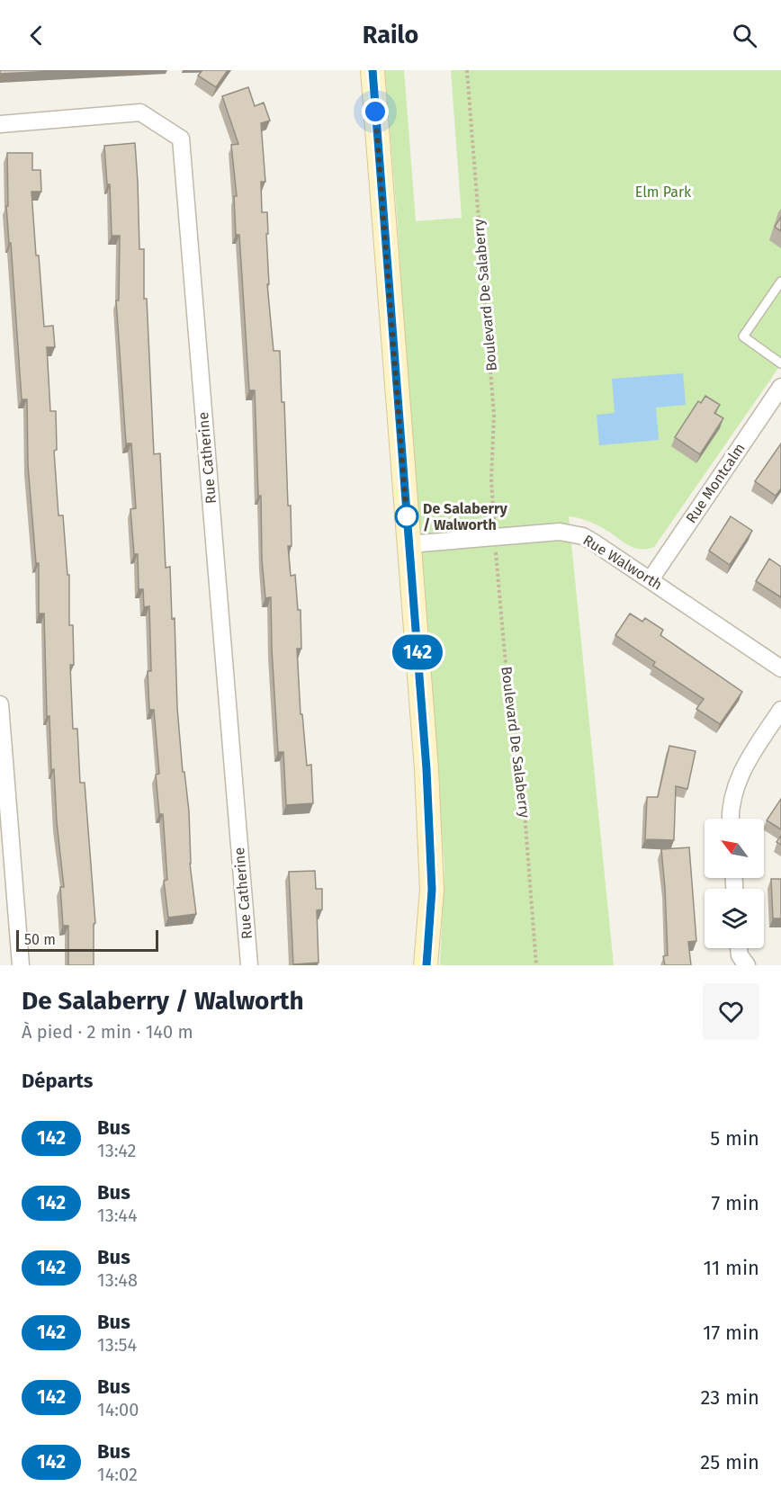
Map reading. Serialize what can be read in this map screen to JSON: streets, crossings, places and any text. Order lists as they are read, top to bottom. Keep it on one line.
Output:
{"streets":{"street":["Rue Catherine","Rue Montcalm","Rue Walworth"],"path":["Boulevard De Salaberry"]},"crossings":[["Rue Montcalm","Rue Walworth"]],"parks":["Elm Park"],"places":["De Salaberry / Walworth"],"lines":["bus line 142"],"scale_bar":"50 m","north":"top left","page":{"header":"Railo","on_map":"142","scale":"50 m","heading":[["De Salaberry / Walworth","À pied · 2 min · 140 m"],"Départs"],"list":[{"mark":"142","name":"Bus","note":"13:42","value":"5 min"},{"mark":"142","name":"Bus","note":"13:44","value":"7 min"},{"mark":"142","name":"Bus","note":"13:48","value":"11 min"},{"mark":"142","name":"Bus","note":"13:54","value":"17 min"},{"mark":"142","name":"Bus","note":"14:00","value":"23 min"},{"mark":"142","name":"Bus","note":"14:02","value":"25 min"}]}}
